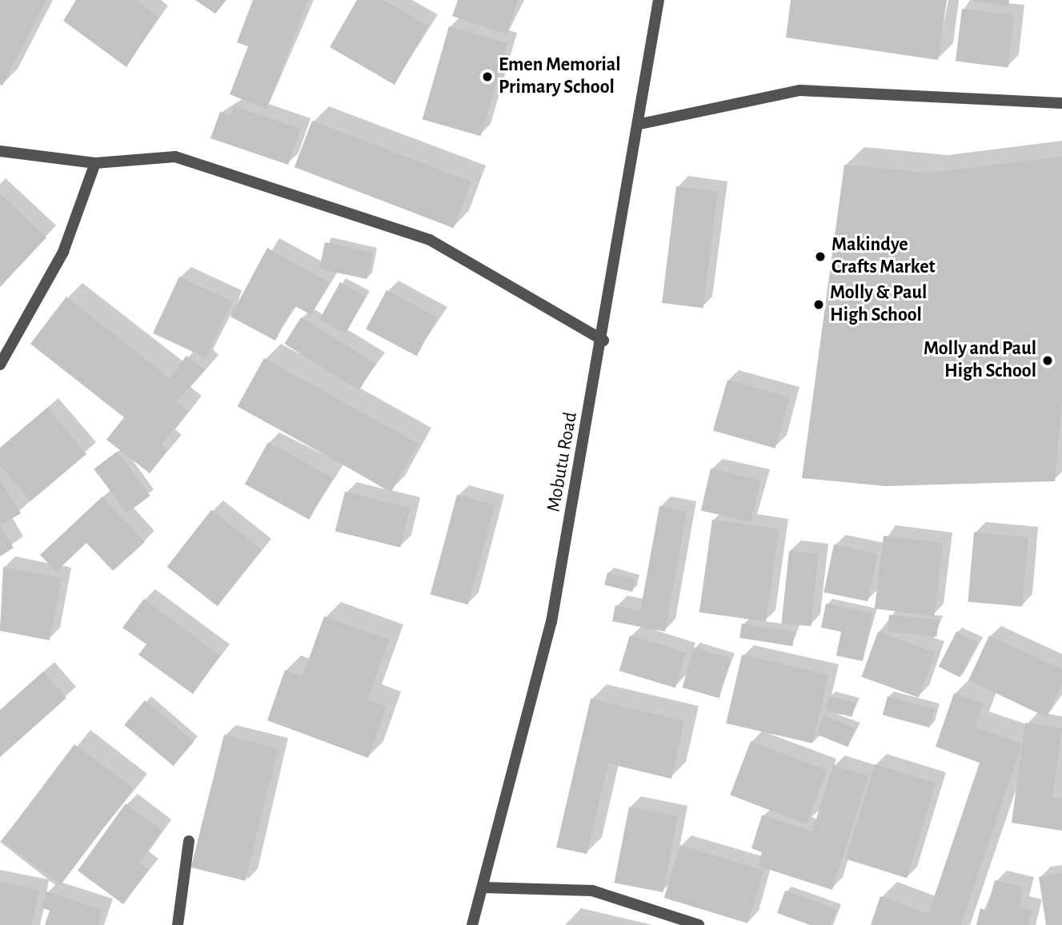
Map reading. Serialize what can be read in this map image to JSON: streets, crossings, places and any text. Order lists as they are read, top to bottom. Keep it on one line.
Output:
{"streets":{"street":["Mobutu Road"]},"places":["Emen Memorial Primary School","Makindye Crafts Market","Molly & Paul High School","Molly and Paul High School"]}
